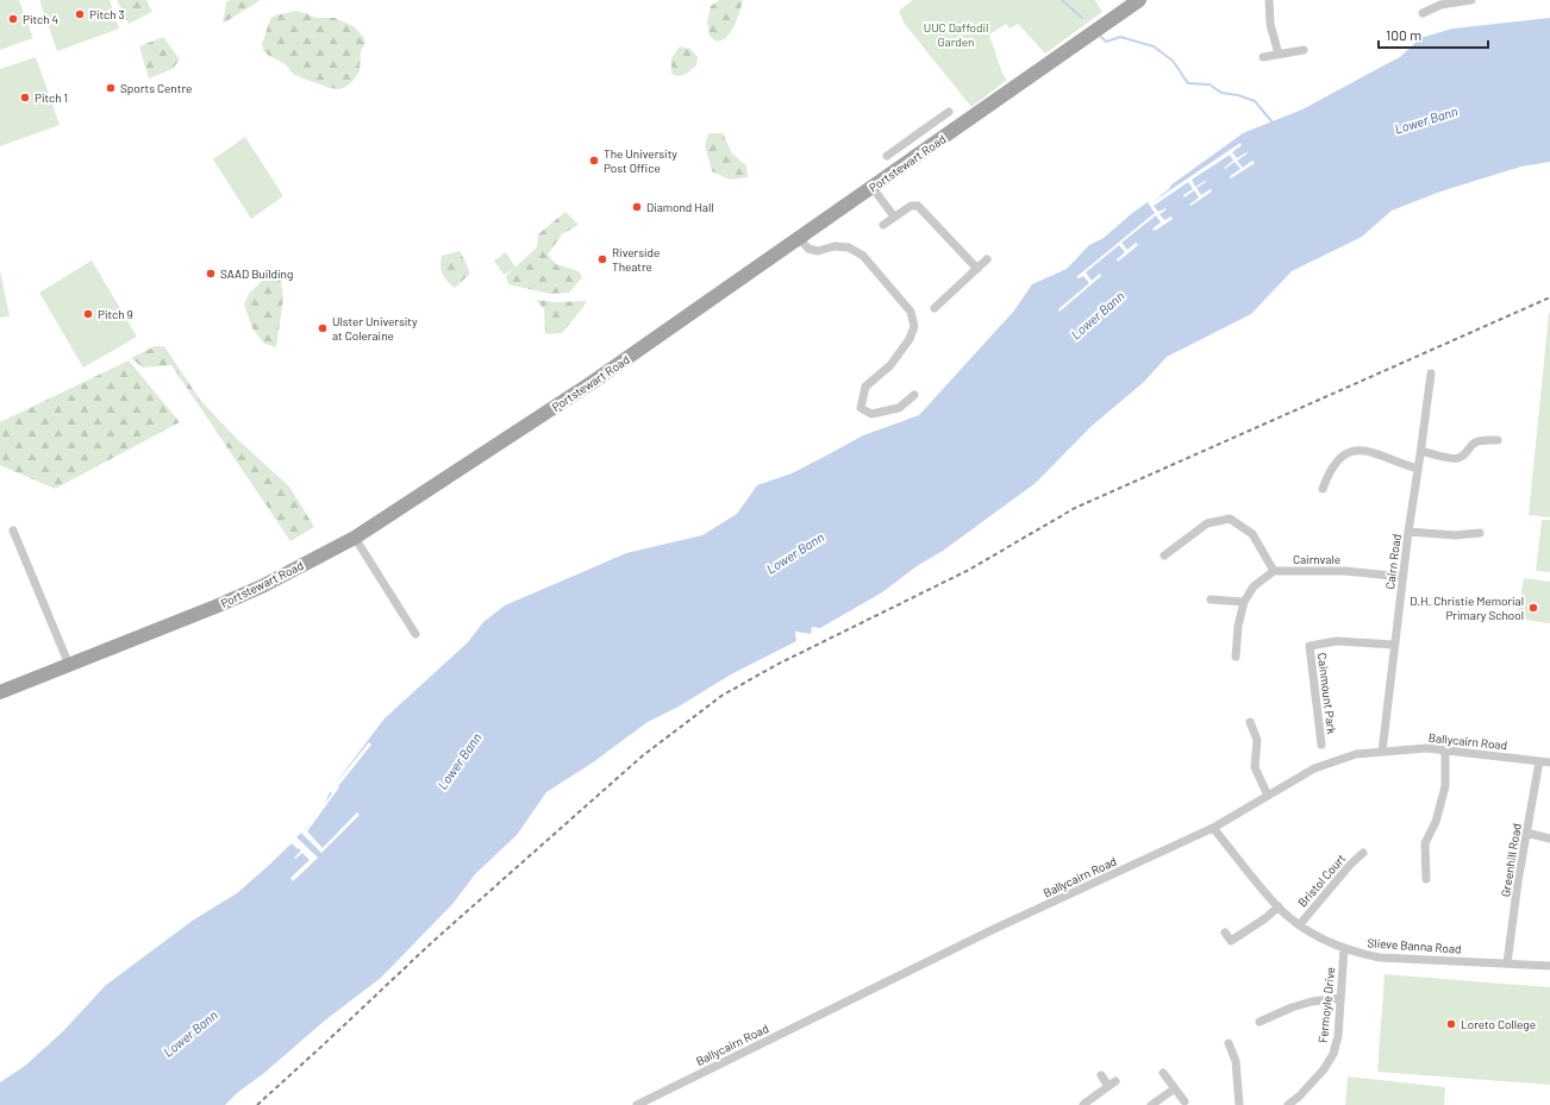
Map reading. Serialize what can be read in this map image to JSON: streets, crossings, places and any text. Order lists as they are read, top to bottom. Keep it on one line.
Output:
{"streets":{"main road":["Portstewart Road"],"street":["Cairnvale","Cairn Road","Cainmount Park","Ballycairn Road","Greenhill Road","Bristol Court","Slieve Banna Road","Fermoyle Drive"]},"crossings":[["Cairnvale","Cairn Road"],["Cairn Road","Cainmount Park"],["Cairn Road","Ballycairn Road"],["Ballycairn Road","Greenhill Road"],["Ballycairn Road","Slieve Banna Road"],["Greenhill Road","Slieve Banna Road"],["Bristol Court","Slieve Banna Road"],["Slieve Banna Road","Fermoyle Drive"]],"water":["Lower Bann"],"parks":["UUC Daffodil Garden"],"places":["Pitch 3","Pitch 4","Sports Centre","Pitch 1","The University Post Office","Diamond Hall","Riverside Theatre","SAAD Building","Pitch 9","Ulster University at Coleraine","D.H. Christie Memorial Primary School","Loreto College"],"scale_bar":"100 m"}
